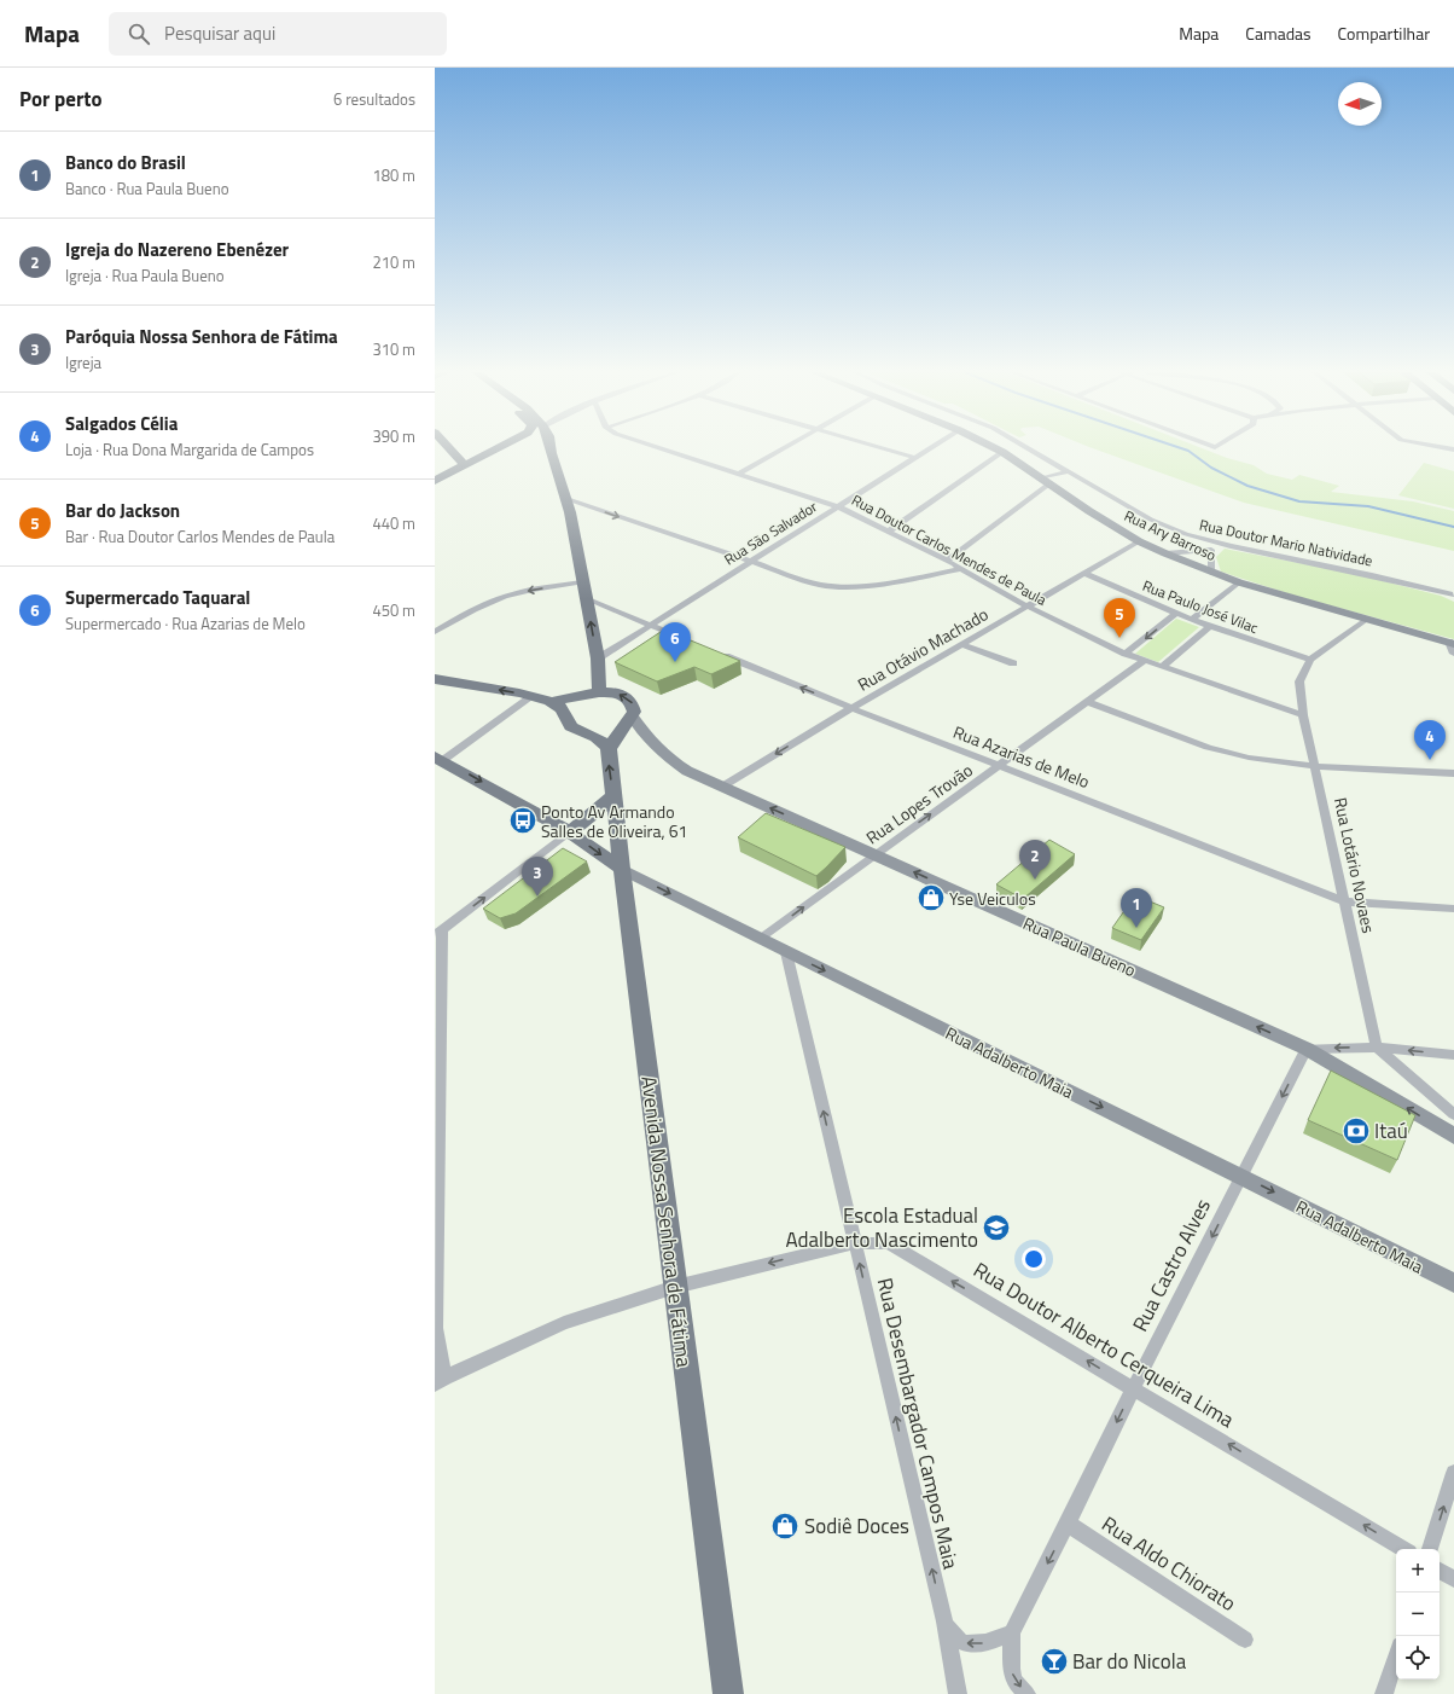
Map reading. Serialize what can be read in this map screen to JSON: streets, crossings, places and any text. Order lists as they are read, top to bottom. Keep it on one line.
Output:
{"streets":{"main road":["Rua Ary Barroso","Rua Paula Bueno","Rua Adalberto Maia","Avenida Nossa Senhora de Fátima"],"street":["Rua São Salvador","Rua Doutor Mario Natividade","Rua Doutor Carlos Mendes de Paula","Rua Paulo José Vilac","Rua Otávio Machado","Rua Azarias de Melo","Rua Lopes Trovão","Rua Lotário Novaes","Rua Castro Alves","Rua Doutor Alberto Cerqueira Lima","Rua Desembargador Campos Maia","Rua Aldo Chiorato"]},"crossings":[["Rua São Salvador","Rua Doutor Carlos Mendes de Paula"],["Rua Ary Barroso","Rua Otávio Machado"],["Rua Ary Barroso","Rua Lotário Novaes"],["Rua Doutor Carlos Mendes de Paula","Rua Otávio Machado"],["Rua Doutor Carlos Mendes de Paula","Rua Lopes Trovão"],["Rua Doutor Carlos Mendes de Paula","Rua Lotário Novaes"],["Rua Paulo José Vilac","Rua Otávio Machado"],["Rua Paulo José Vilac","Rua Lotário Novaes"],["Rua Otávio Machado","Rua Azarias de Melo"],["Rua Otávio Machado","Rua Paula Bueno"],["Rua Azarias de Melo","Rua Lopes Trovão"],["Rua Azarias de Melo","Rua Lotário Novaes"],["Rua Lopes Trovão","Rua Paula Bueno"],["Rua Lopes Trovão","Rua Adalberto Maia"],["Rua Paula Bueno","Rua Castro Alves"],["Rua Adalberto Maia","Avenida Nossa Senhora de Fátima"],["Rua Adalberto Maia","Rua Castro Alves"],["Rua Adalberto Maia","Rua Desembargador Campos Maia"],["Avenida Nossa Senhora de Fátima","Rua Doutor Alberto Cerqueira Lima"],["Rua Castro Alves","Rua Doutor Alberto Cerqueira Lima"],["Rua Castro Alves","Rua Aldo Chiorato"],["Rua Doutor Alberto Cerqueira Lima","Rua Desembargador Campos Maia"]],"one_way":["Rua Lopes Trovão","Rua Paula Bueno","Rua Adalberto Maia","Rua Castro Alves","Rua Doutor Alberto Cerqueira Lima","Rua Desembargador Campos Maia"],"places":{"bus stop":["Ponto Av Armando Salles de Oliveira, 61"],"shop":["Yse Veiculos","Sodiê Doces"],"bank":["Itaú"],"school or university":["Escola Estadual Adalberto Nascimento"],"bar":["Bar do Nicola"]},"north":"left","page":{"header":"Mapa","search":"Pesquisar aqui","nav":["Mapa","Camadas","Compartilhar"],"heading":["Por perto","6 resultados"],"list":[{"mark":"1","name":"Banco do Brasil","note":"Banco · Rua Paula Bueno","value":"180 m"},{"mark":"2","name":"Igreja do Nazereno Ebenézer","note":"Igreja · Rua Paula Bueno","value":"210 m"},{"mark":"3","name":"Paróquia Nossa Senhora de Fátima","note":"Igreja","value":"310 m"},{"mark":"4","name":"Salgados Célia","note":"Loja · Rua Dona Margarida de Campos","value":"390 m"},{"mark":"5","name":"Bar do Jackson","note":"Bar · Rua Doutor Carlos Mendes de Paula","value":"440 m"},{"mark":"6","name":"Supermercado Taquaral","note":"Supermercado · Rua Azarias de Melo","value":"450 m"}],"pins":["5","6","4","2","3","1"],"map_buttons":["+","−"]}}
